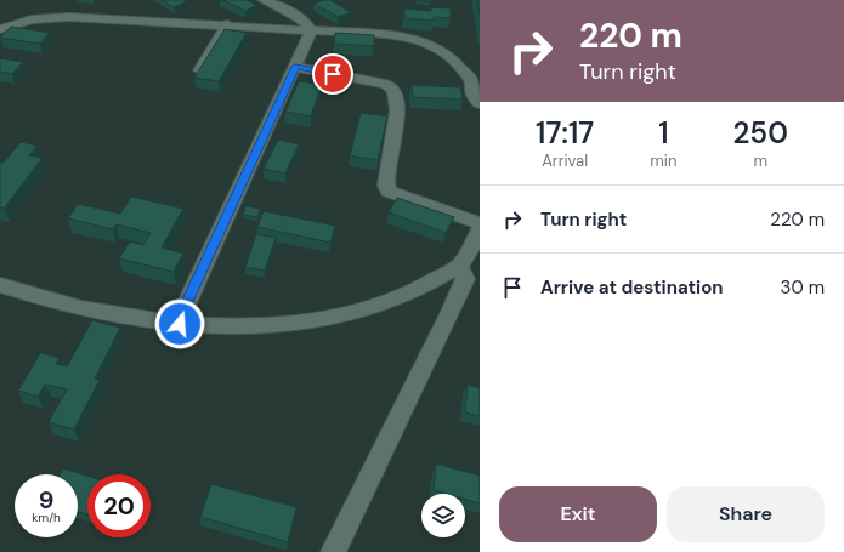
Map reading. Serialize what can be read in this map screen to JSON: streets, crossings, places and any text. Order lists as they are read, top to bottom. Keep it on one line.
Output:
{"page":{"turn":["220 m","Turn right"],"eta":["17:17","Arrival","1","min","250","m"],"list":[{"name":"Turn right","value":"220 m"},{"name":"Arrive at destination","value":"30 m"}],"speed":"9 km/h","limit":"20","buttons":["Exit","Share"]}}
